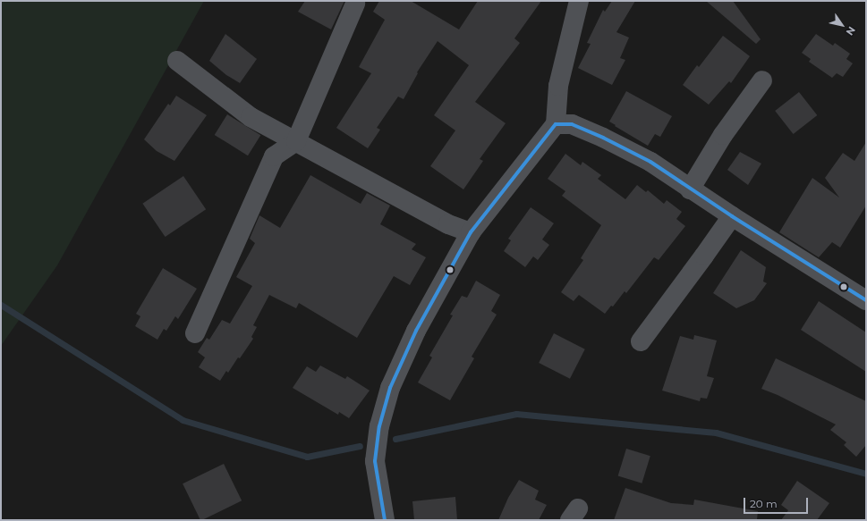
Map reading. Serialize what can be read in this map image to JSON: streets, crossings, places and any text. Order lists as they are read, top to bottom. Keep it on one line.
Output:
{"scale_bar":"20 m","north":"bottom right"}
